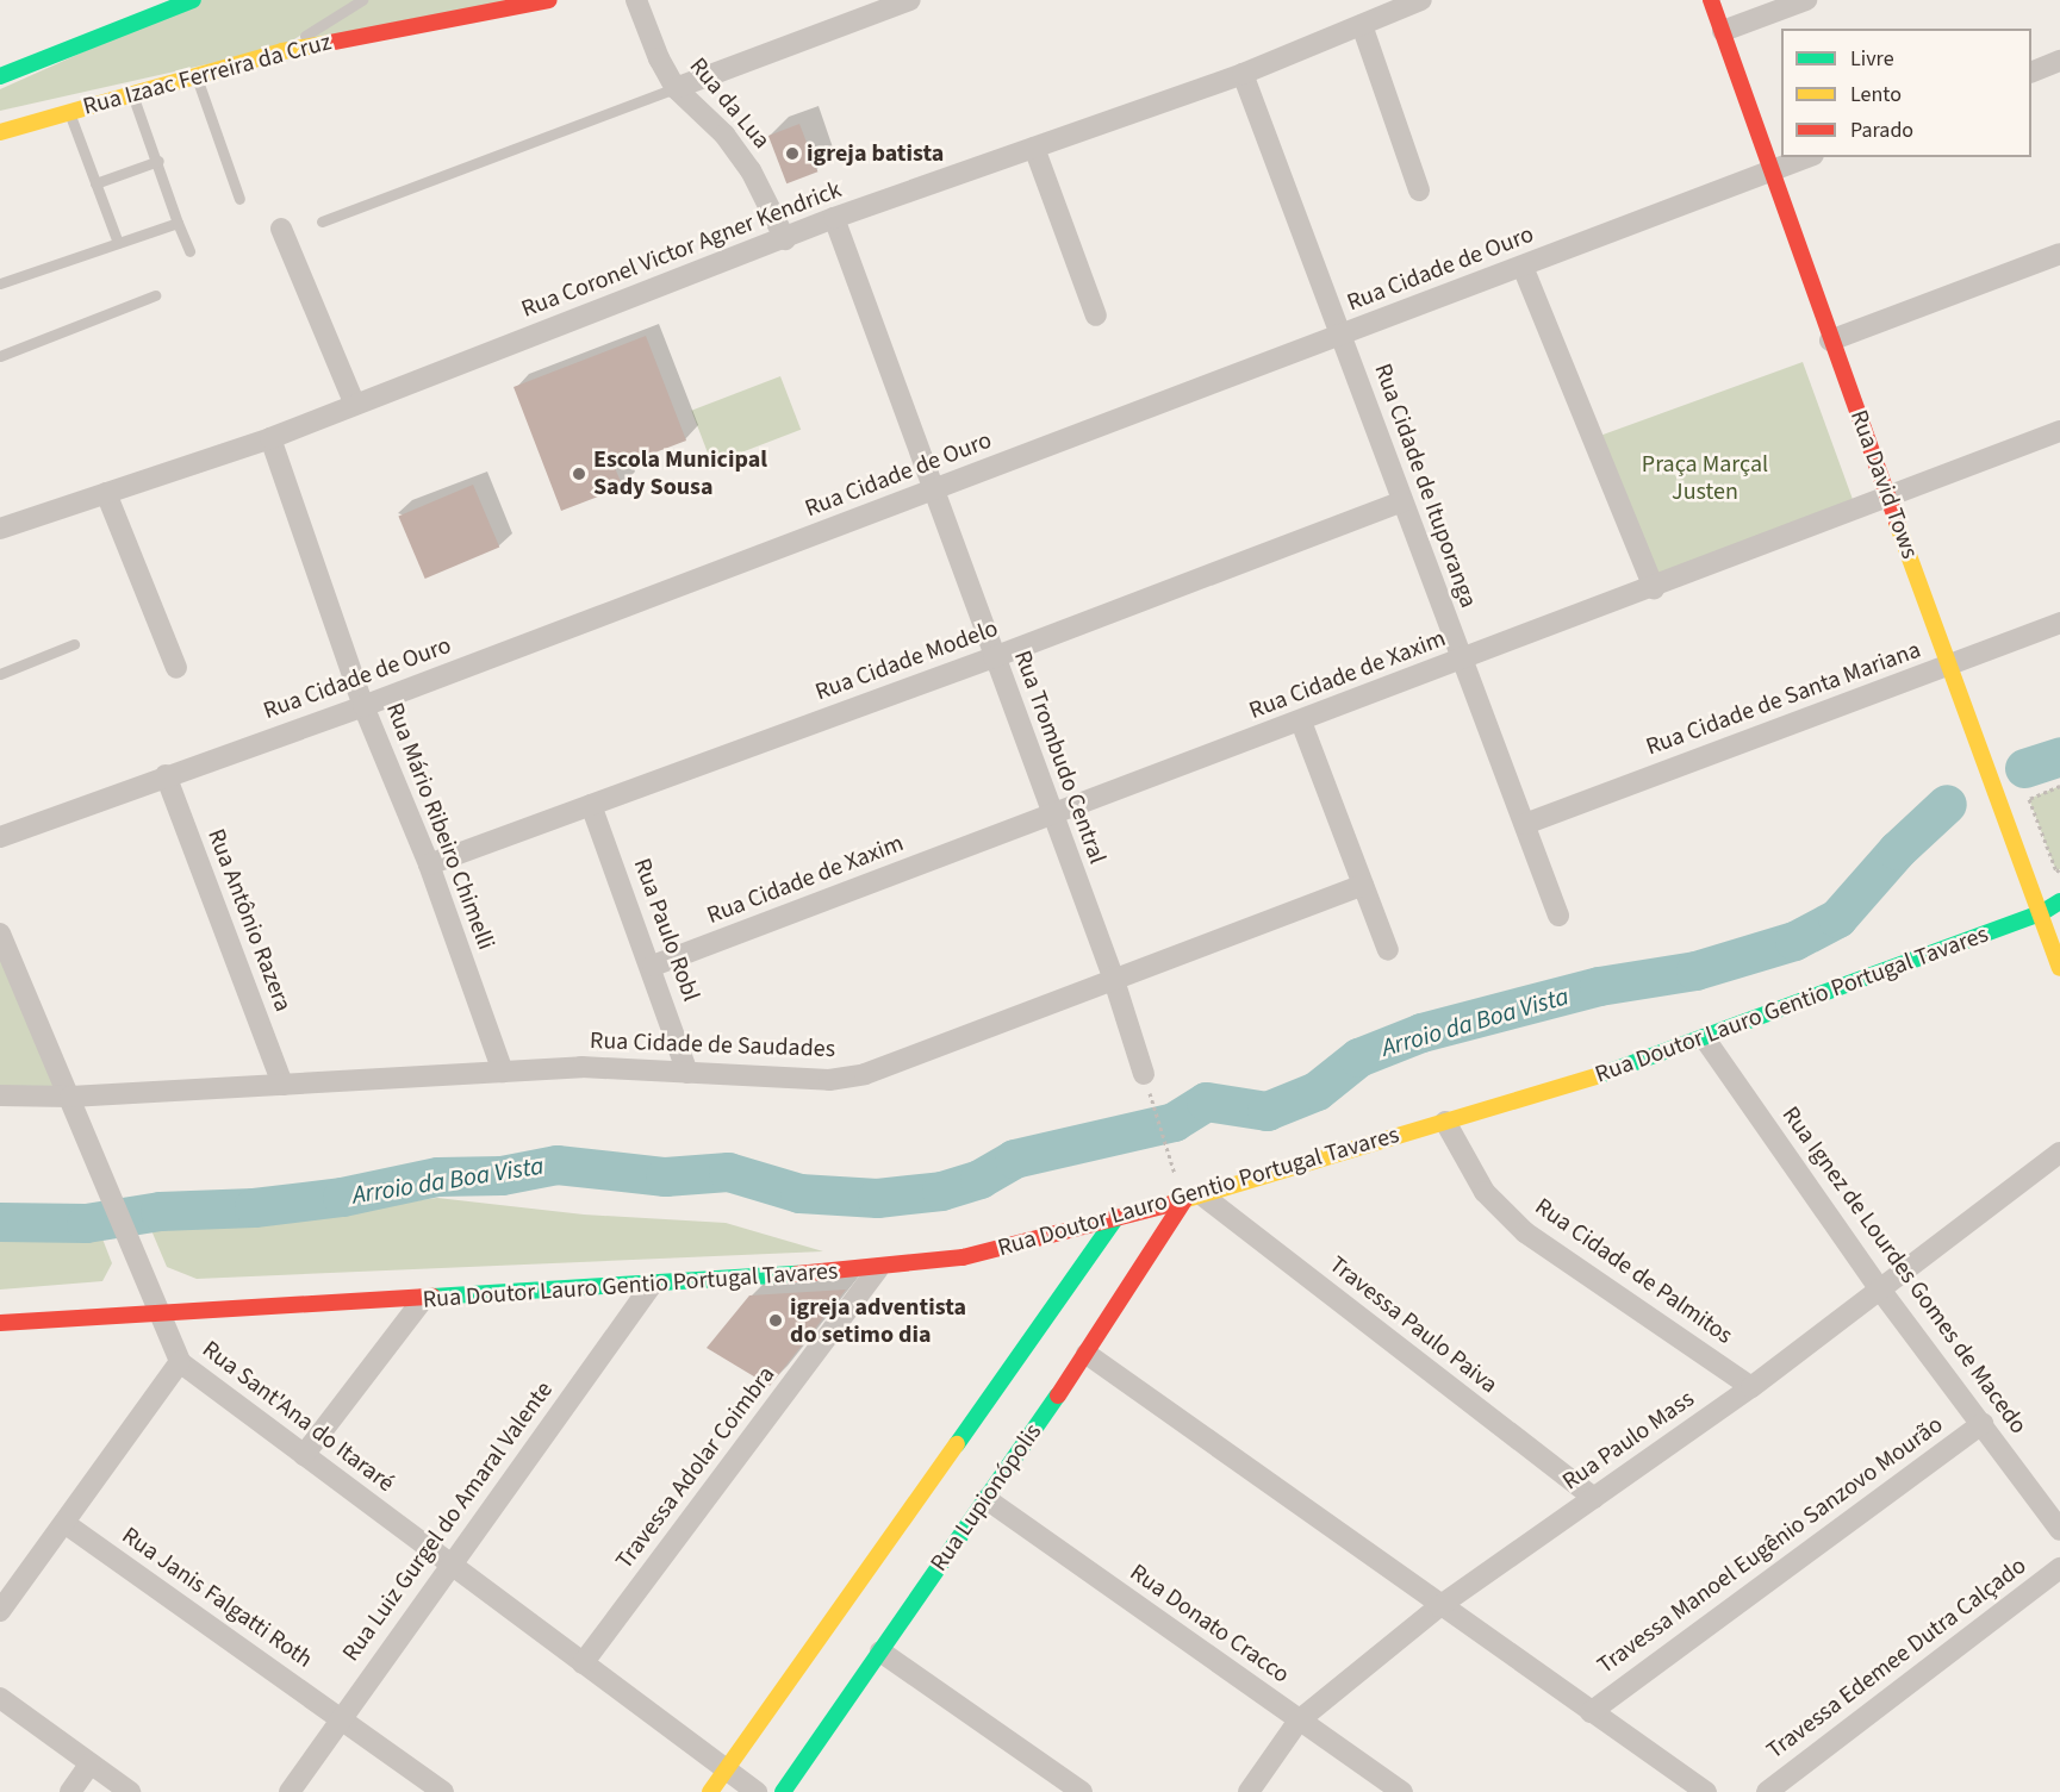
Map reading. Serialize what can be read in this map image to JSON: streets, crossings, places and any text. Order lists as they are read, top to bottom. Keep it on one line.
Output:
{"streets":{"street":["Rua Izaac Ferreira da Cruz","Rua da Lua","Rua Coronel Victor Agner Kendrick","Rua Cidade de Ouro","Rua David Tows","Rua Cidade de Ituporanga","Rua Cidade Modelo","Rua Cidade de Xaxim","Rua Cidade de Santa Mariana","Rua Trombudo Central","Rua Mário Ribeiro Chimelli","Rua Antônio Razera","Rua Paulo Robl","Rua Doutor Lauro Gentio Portugal Tavares","Rua Cidade de Saudades","Rua Ignez de Lourdes Gomes de Macedo","Rua Cidade de Palmitos","Travessa Paulo Paiva","Rua Sant'Ana do Itararé","Rua Paulo Mass","Travessa Adolar Coimbra","Rua Lupionópolis","Rua Luiz Gurgel do Amaral Valente","Travessa Manoel Eugênio Sanzovo Mourão","Rua Janis Falgatti Roth","Rua Donato Cracco","Travessa Edemee Dutra Calçado"]},"crossings":[["Rua da Lua","Rua Coronel Victor Agner Kendrick"],["Rua Coronel Victor Agner Kendrick","Rua Cidade de Ituporanga"],["Rua Coronel Victor Agner Kendrick","Rua Trombudo Central"],["Rua Coronel Victor Agner Kendrick","Rua Mário Ribeiro Chimelli"],["Rua Cidade de Ouro","Rua David Tows"],["Rua Cidade de Ouro","Rua Cidade de Ituporanga"],["Rua Cidade de Ouro","Rua Trombudo Central"],["Rua Cidade de Ouro","Rua Mário Ribeiro Chimelli"],["Rua Cidade de Ouro","Rua Antônio Razera"],["Rua David Tows","Rua Cidade de Xaxim"],["Rua David Tows","Rua Cidade de Santa Mariana"],["Rua David Tows","Rua Doutor Lauro Gentio Portugal Tavares"],["Rua Cidade de Ituporanga","Rua Cidade Modelo"],["Rua Cidade de Ituporanga","Rua Cidade de Xaxim"],["Rua Cidade de Ituporanga","Rua Cidade de Santa Mariana"],["Rua Cidade Modelo","Rua Trombudo Central"],["Rua Cidade Modelo","Rua Mário Ribeiro Chimelli"],["Rua Cidade Modelo","Rua Paulo Robl"],["Rua Cidade de Xaxim","Rua Trombudo Central"],["Rua Cidade de Xaxim","Rua Paulo Robl"],["Rua Trombudo Central","Rua Cidade de Saudades"],["Rua Mário Ribeiro Chimelli","Rua Cidade de Saudades"],["Rua Antônio Razera","Rua Cidade de Saudades"],["Rua Paulo Robl","Rua Cidade de Saudades"],["Rua Doutor Lauro Gentio Portugal Tavares","Rua Ignez de Lourdes Gomes de Macedo"],["Rua Doutor Lauro Gentio Portugal Tavares","Rua Cidade de Palmitos"],["Rua Doutor Lauro Gentio Portugal Tavares","Travessa Paulo Paiva"],["Rua Doutor Lauro Gentio Portugal Tavares","Rua Sant'Ana do Itararé"],["Rua Doutor Lauro Gentio Portugal Tavares","Travessa Adolar Coimbra"],["Rua Doutor Lauro Gentio Portugal Tavares","Rua Lupionópolis"],["Rua Doutor Lauro Gentio Portugal Tavares","Rua Luiz Gurgel do Amaral Valente"],["Rua Cidade de Saudades","Rua Sant'Ana do Itararé"],["Rua Ignez de Lourdes Gomes de Macedo","Rua Paulo Mass"],["Rua Ignez de Lourdes Gomes de Macedo","Travessa Manoel Eugênio Sanzovo Mourão"],["Rua Cidade de Palmitos","Rua Paulo Mass"],["Travessa Paulo Paiva","Rua Paulo Mass"],["Travessa Paulo Paiva","Rua Lupionópolis"],["Rua Sant'Ana do Itararé","Travessa Adolar Coimbra"],["Rua Sant'Ana do Itararé","Rua Luiz Gurgel do Amaral Valente"],["Rua Paulo Mass","Rua Donato Cracco"],["Rua Lupionópolis","Rua Donato Cracco"],["Rua Luiz Gurgel do Amaral Valente","Rua Janis Falgatti Roth"]],"water":["Arroio da Boa Vista"],"parks":["Praça Marçal Justen"],"places":["igreja batista","Escola Municipal Sady Sousa","igreja adventista do setimo dia"],"legend":["Livre","Lento","Parado"]}
